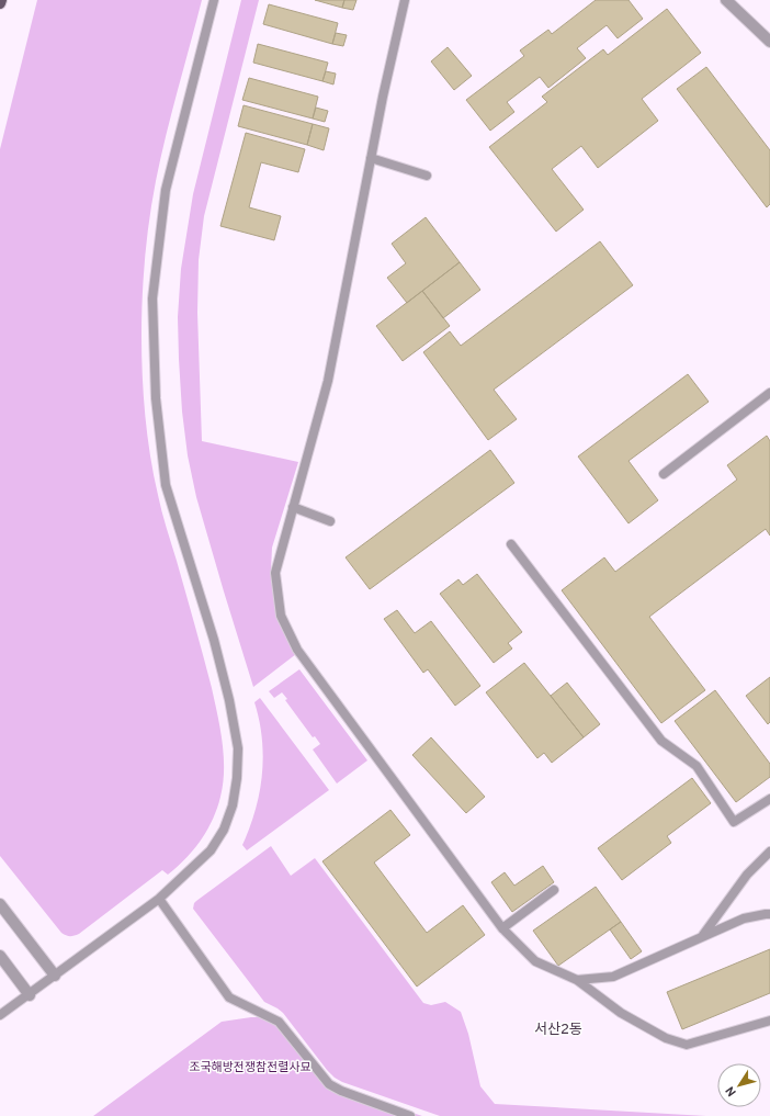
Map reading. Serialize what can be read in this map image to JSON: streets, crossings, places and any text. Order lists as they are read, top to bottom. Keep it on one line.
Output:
{"districts":["서산2동"],"parks":["조국해방전쟁참전렬사묘"],"north":"bottom left"}
